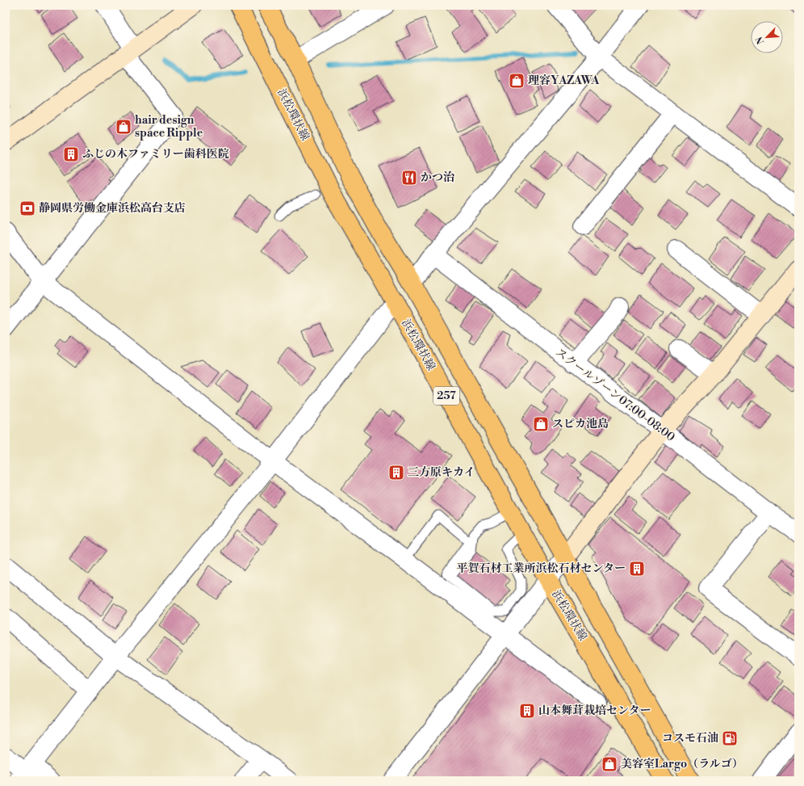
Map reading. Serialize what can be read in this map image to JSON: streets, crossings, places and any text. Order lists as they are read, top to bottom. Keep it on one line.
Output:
{"streets":{"highway":["浜松環状線","257"],"street":["スクールゾーン07:00-08:00"]},"places":{"shop":["理容YAZAWA","hair design space Ripple","スピカ池島","美容室Largo（ラルゴ）"],"building":["ふじの木ファミリー歯科医院","三方原キカイ","平賀石材工業所浜松石材センター","山本舞茸栽培センター"],"restaurant":["かつ治"],"bank":["静岡県労働金庫浜松高台支店"],"fuel station":["コスモ石油"]},"north":"bottom left"}
